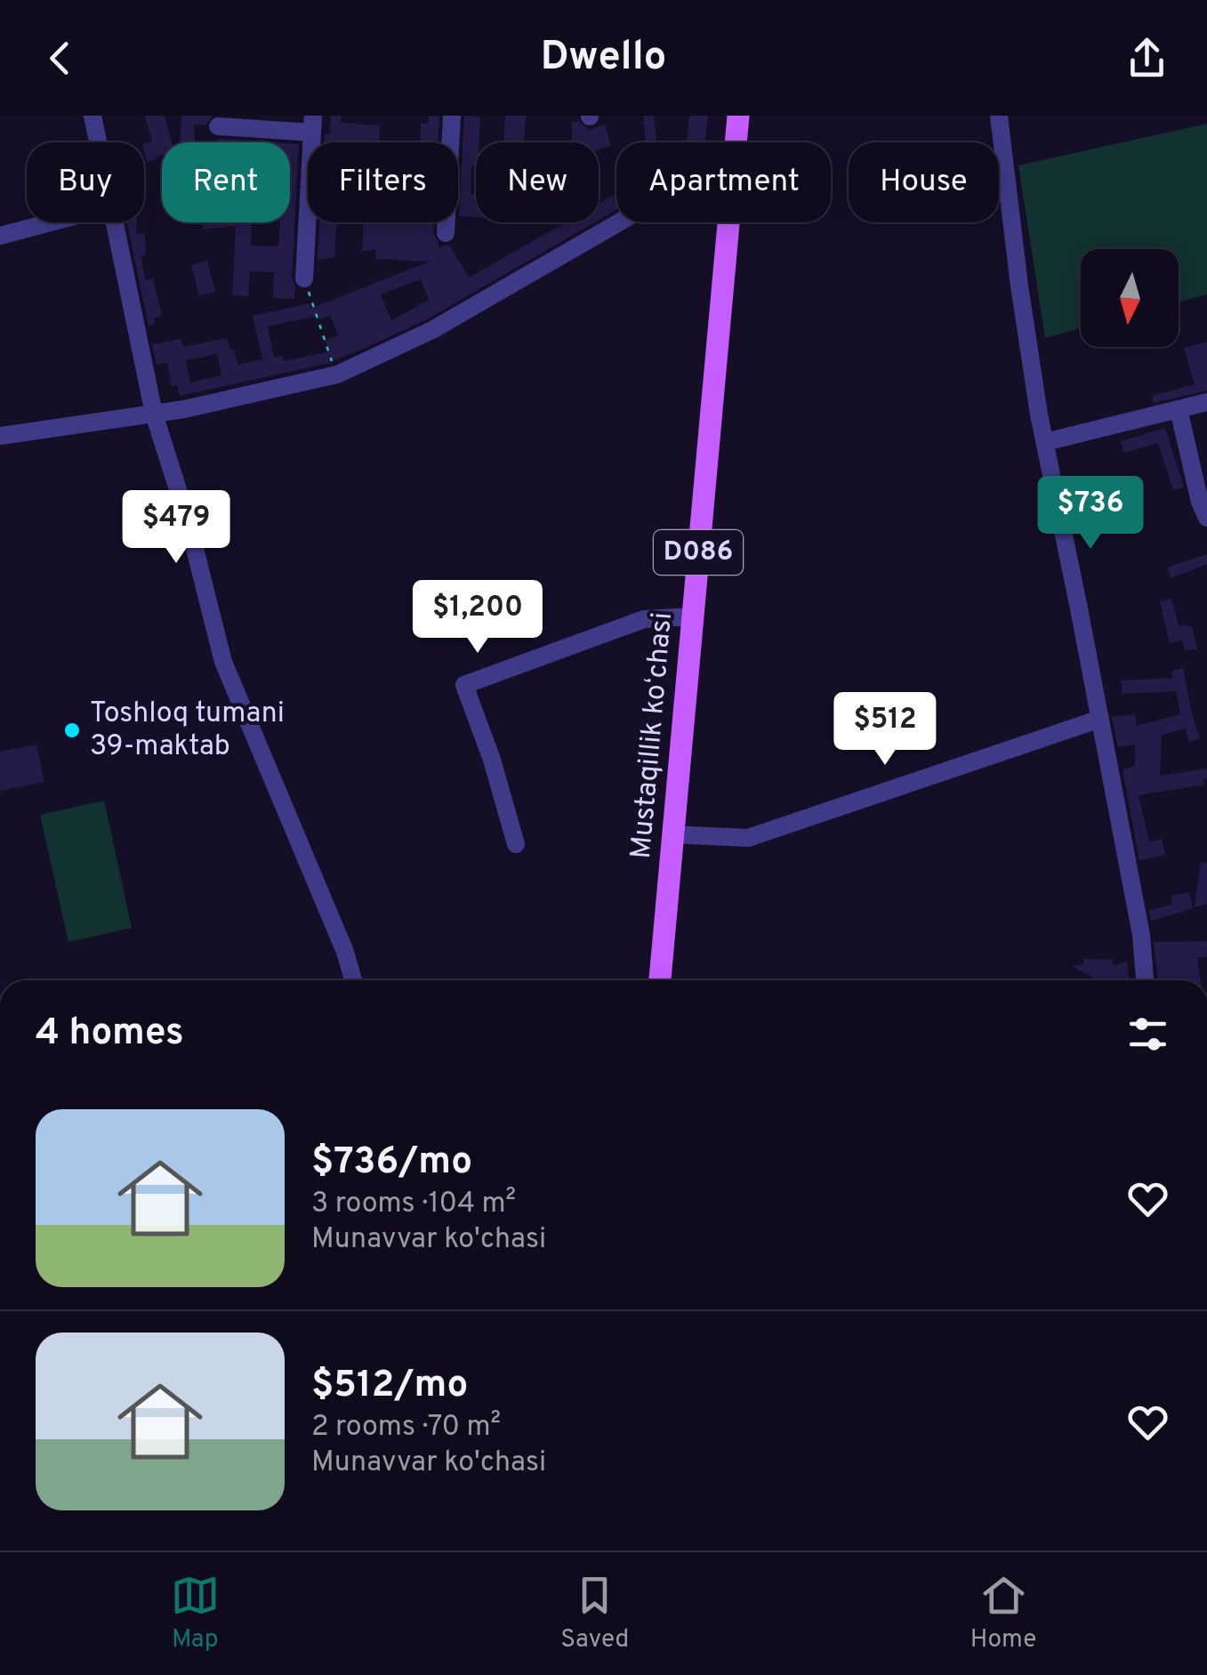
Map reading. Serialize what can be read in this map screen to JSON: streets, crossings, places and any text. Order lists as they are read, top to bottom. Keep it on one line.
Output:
{"streets":{"main road":["D086","Mustaqillik koʻchasi"]},"places":["Toshloq tumani 39-maktab"],"north":"bottom","page":{"header":"Dwello","chip":["Buy","Rent","Filters","New","Apartment","House"],"price":["$736","$479","$1,200","$512"],"heading":"4 homes","list":[{"name":"$736/mo","note":"3 rooms · 104 m² · Munavvar ko'chasi"},{"name":"$512/mo","note":"2 rooms · 70 m² · Munavvar ko'chasi"}],"tabs":["Map","Saved","Home"]}}
